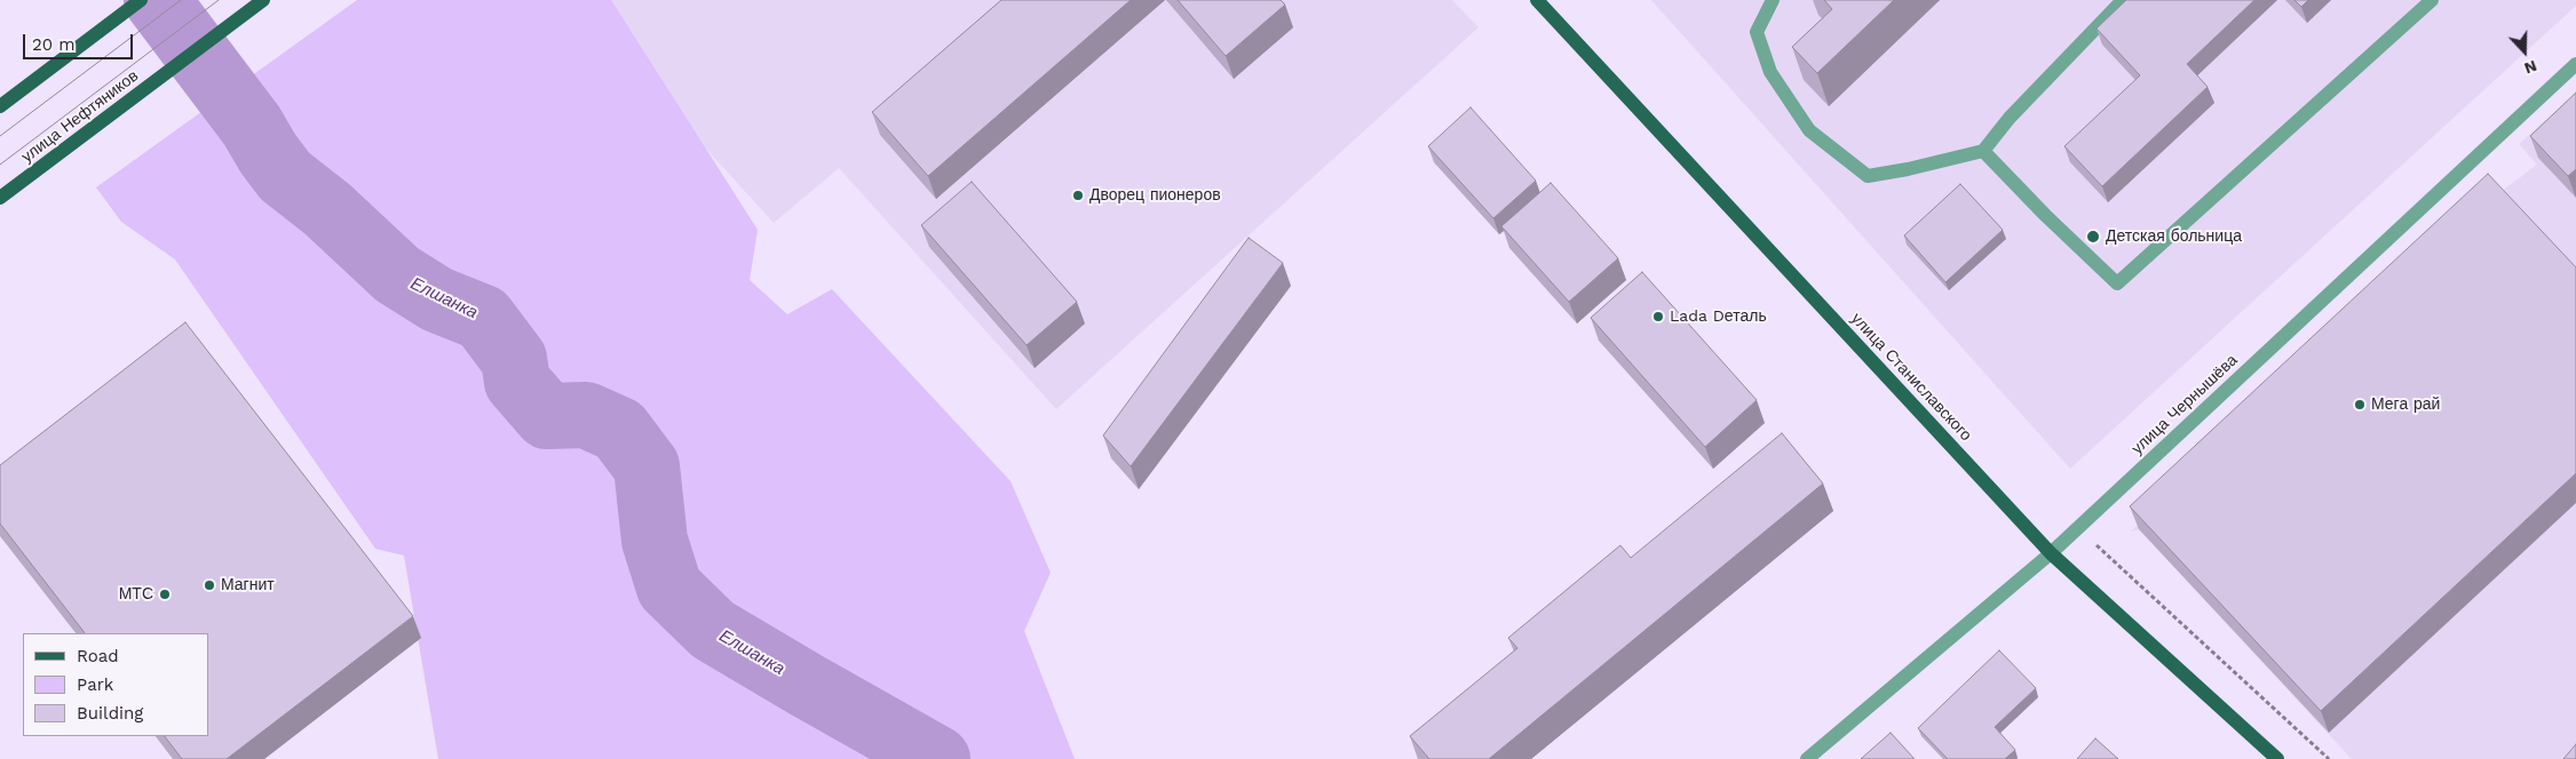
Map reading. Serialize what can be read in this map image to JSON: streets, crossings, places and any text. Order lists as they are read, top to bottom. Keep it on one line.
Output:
{"streets":{"main road":["улица Нефтяников","улица Станиславского"],"street":["улица Чернышёва"]},"crossings":[["улица Станиславского","улица Чернышёва"]],"water":["Елшанка"],"places":["Дворец пионеров","Детская больница","Lada Dеталь","Мега рай","Магнит","МТС"],"legend":["Road","Park","Building"],"scale_bar":"20 m","north":"bottom"}
